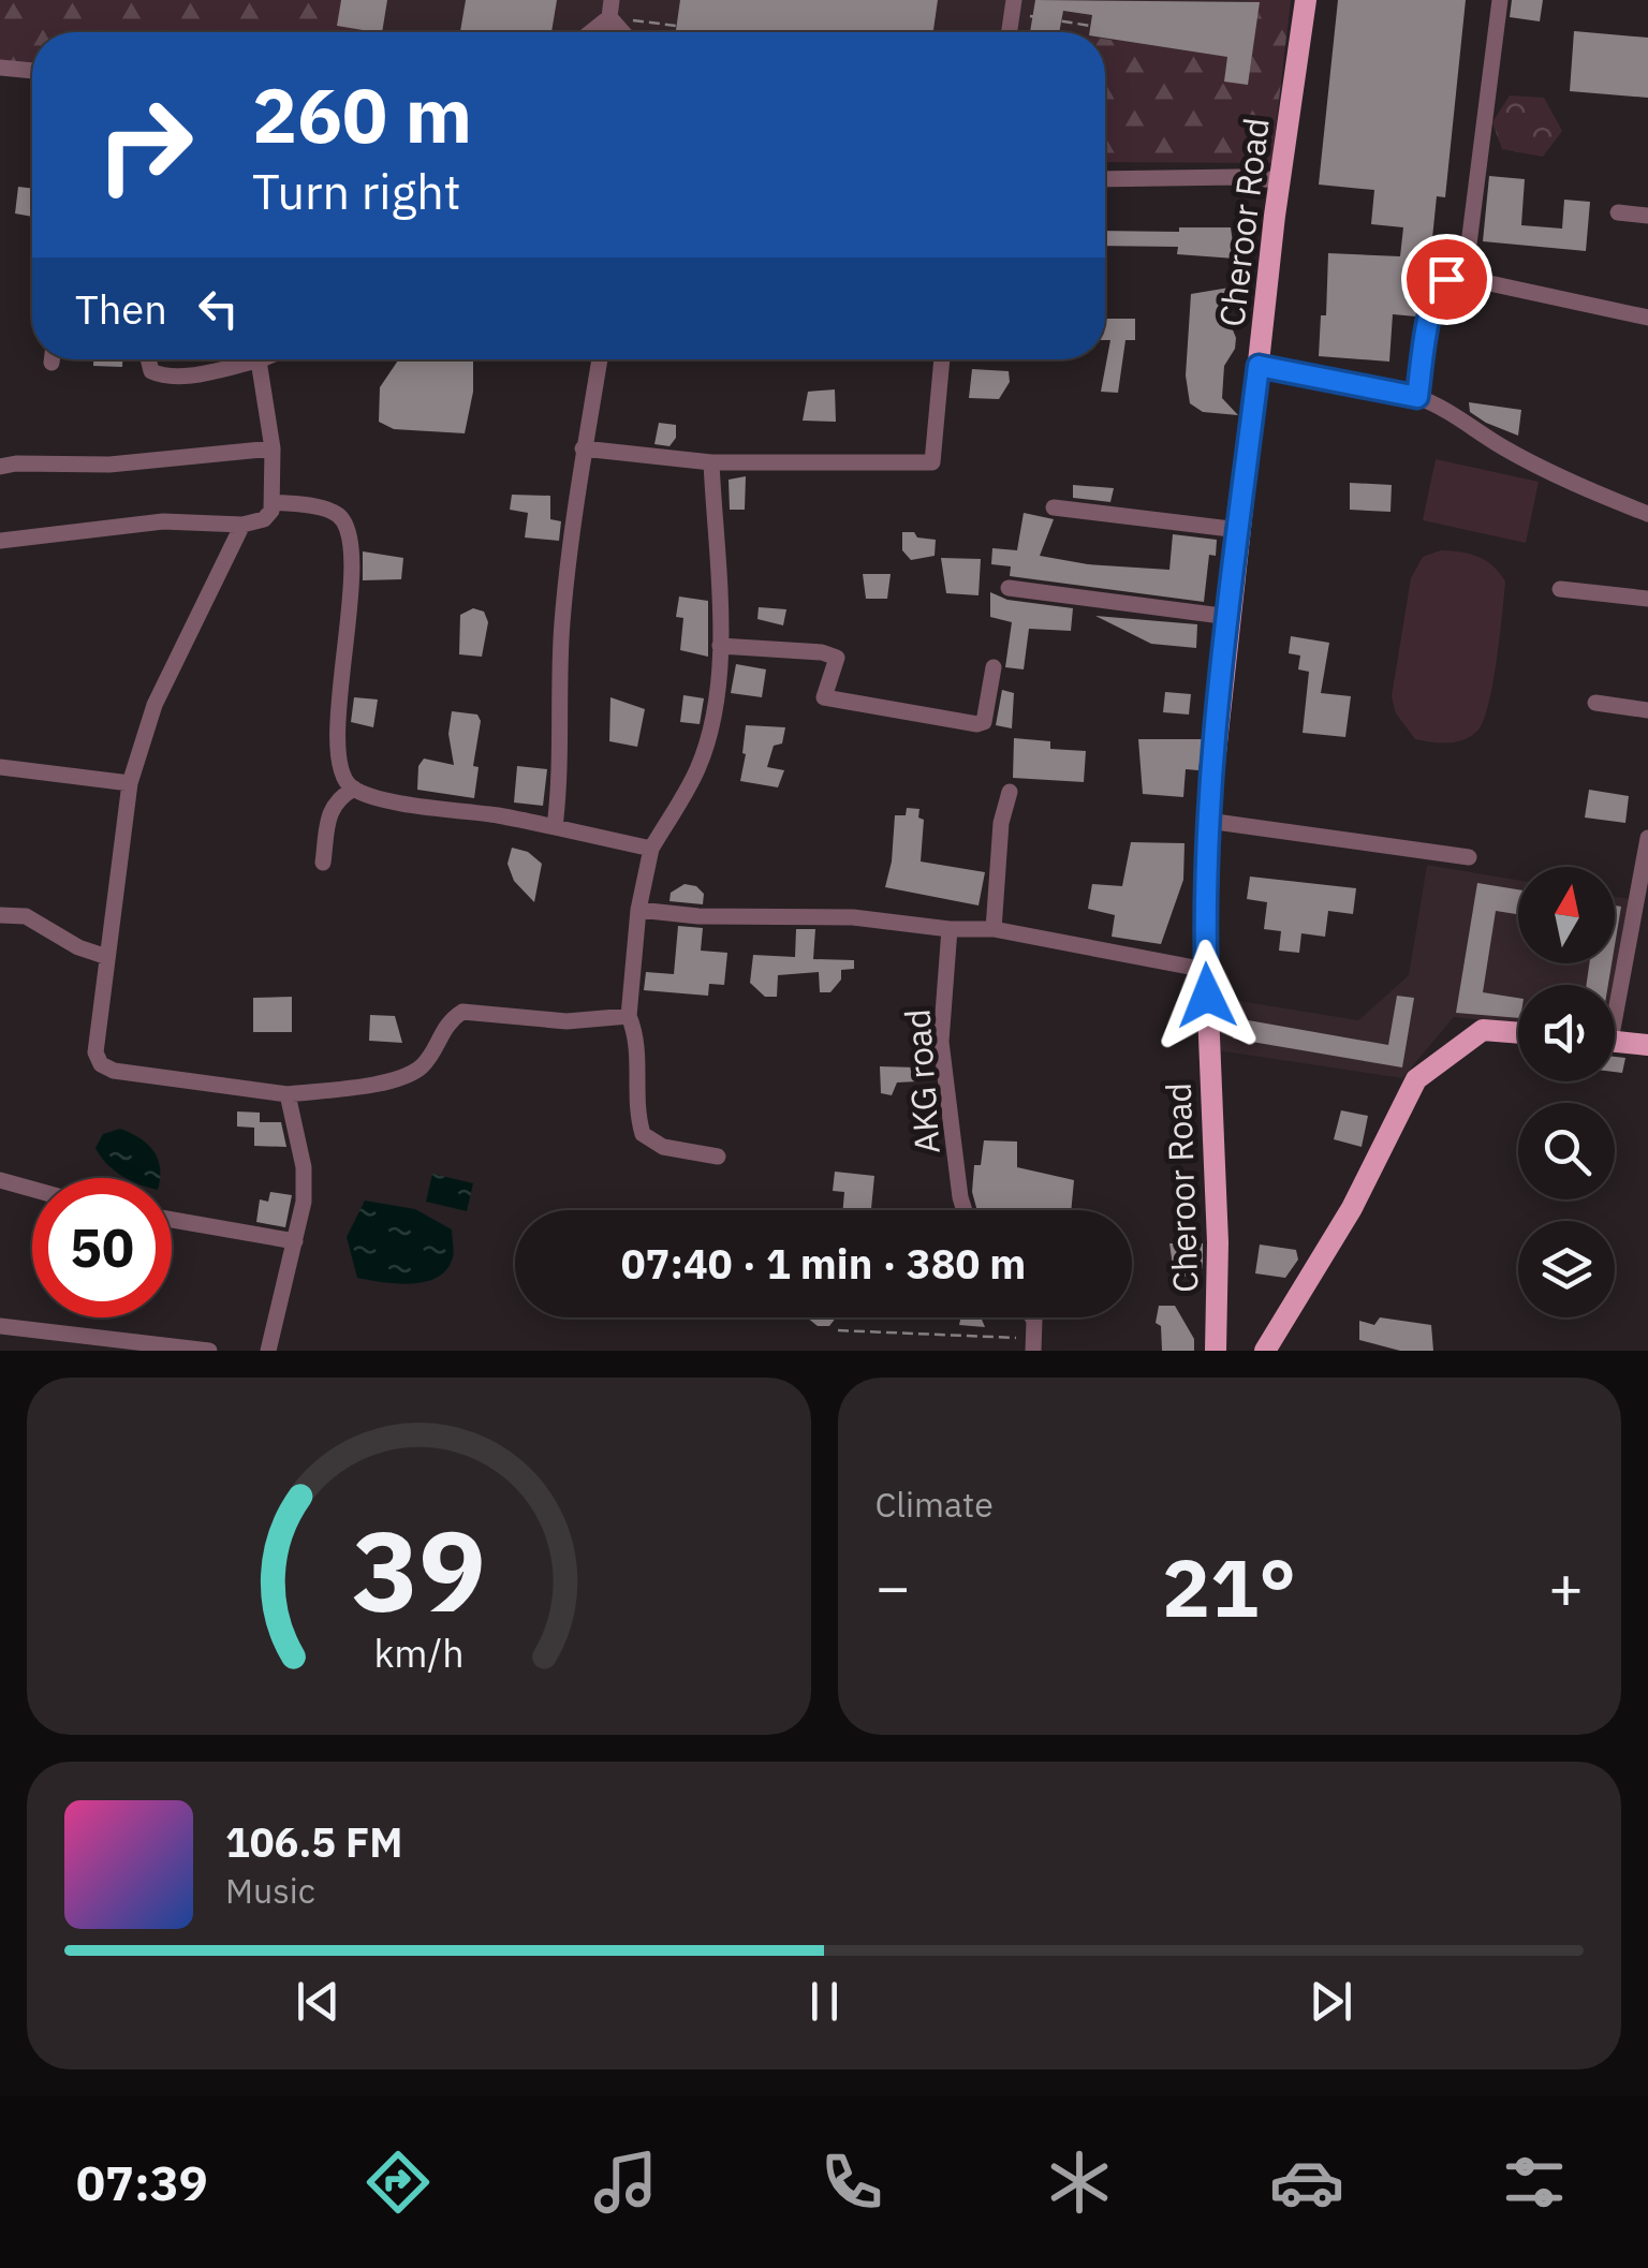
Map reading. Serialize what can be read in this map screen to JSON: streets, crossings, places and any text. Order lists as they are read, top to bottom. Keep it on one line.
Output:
{"streets":{"main road":["Cheroor Road"],"street":["AKG road"]},"north":"top","page":{"turn":["260 m","Turn right"],"then":"Then","limit":"50","trip":"07:40 · 1 min · 380 m","tile":"Climate","heat":["−","21°","+"],"song":["106.5 FM","Music"],"tabs":"07:39","gauge":["39","km/h"]}}
